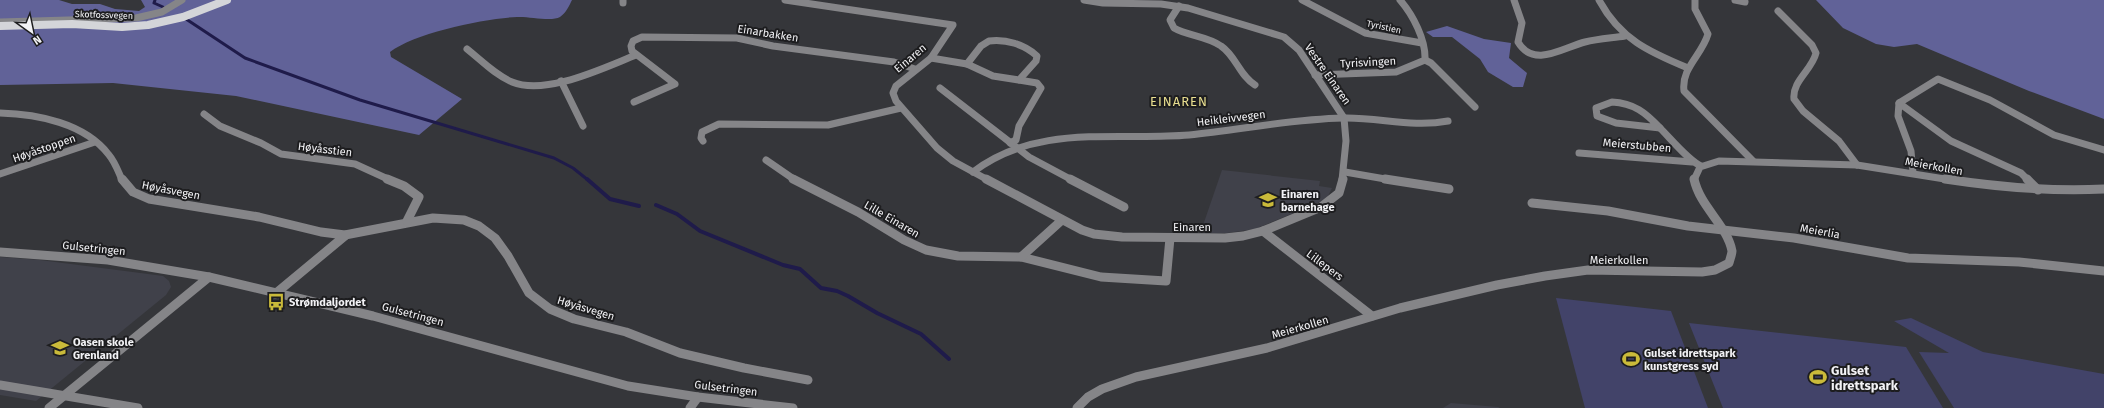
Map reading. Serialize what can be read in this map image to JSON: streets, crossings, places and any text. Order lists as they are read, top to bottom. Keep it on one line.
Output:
{"streets":{"main road":["Skotfossvegen"],"street":["Tyristien","Einarbakken","Einaren","Tyrisvingen","Vestre Einaren","Heikleivvegen","Meierstubben","Høyåstoppen","Høyåsstien","Meierkollen","Høyåsvegen","Lille Einaren","Meierlia","Gulsetringen","Lillepers"]},"crossings":[["Einarbakken","Einaren"],["Einaren","Vestre Einaren"],["Einaren","Heikleivvegen"],["Einaren","Lille Einaren"],["Einaren","Lillepers"],["Tyrisvingen","Vestre Einaren"],["Vestre Einaren","Heikleivvegen"],["Meierstubben","Meierkollen"],["Høyåstoppen","Høyåsvegen"],["Høyåsstien","Høyåsvegen"],["Meierkollen","Meierlia"],["Meierkollen","Lillepers"],["Høyåsvegen","Gulsetringen"]],"districts":["EINAREN"],"places":{"school or university":["Einaren barnehage","Oasen skole Grenland"],"bus stop":["Strømdaljordet"],"sports":["Gulset idrettspark kunstgress syd","Gulset idrettspark"]},"north":"bottom right"}
